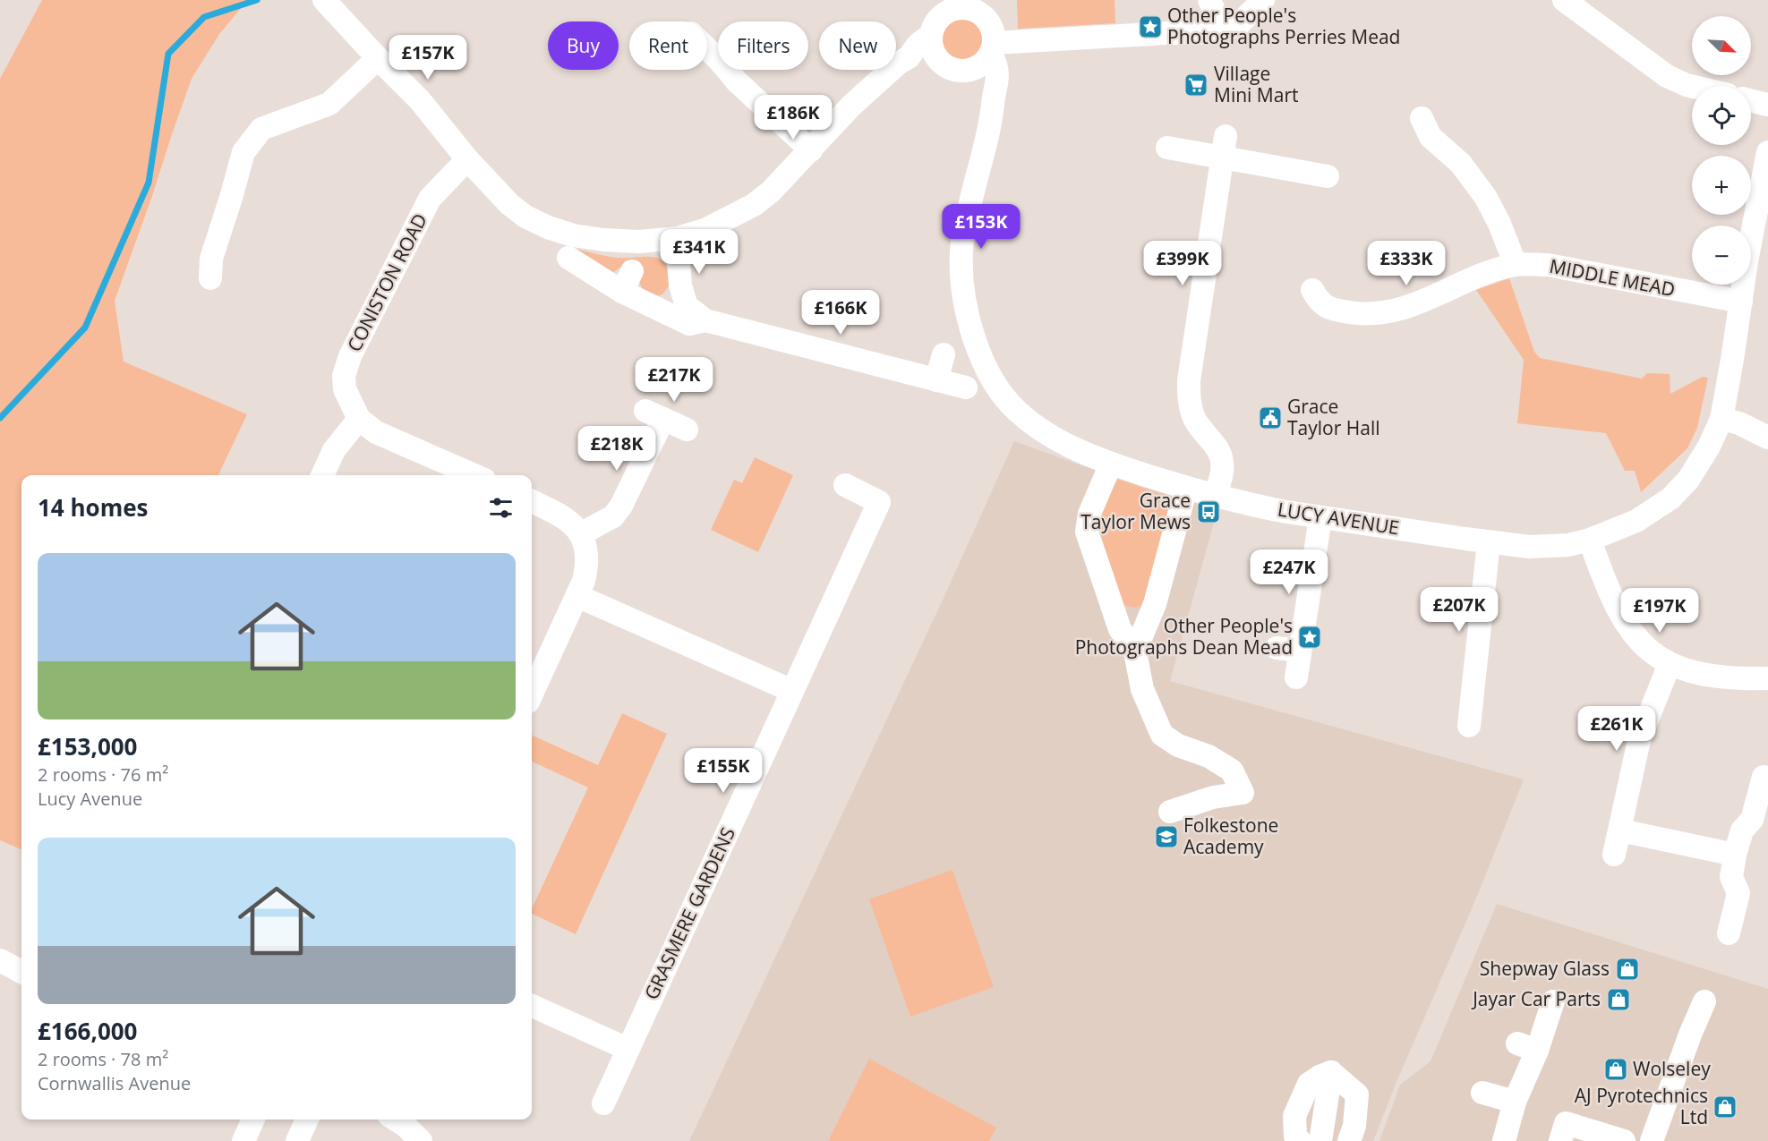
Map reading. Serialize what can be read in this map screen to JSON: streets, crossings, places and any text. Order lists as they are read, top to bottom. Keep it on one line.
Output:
{"streets":{"street":["MIDDLE MEAD","CONISTON ROAD","LUCY AVENUE","GRASMERE GARDENS"]},"crossings":[["MIDDLE MEAD","LUCY AVENUE"]],"places":{"place":["Other People's Photographs Perries Mead","Other People's Photographs Dean Mead"],"supermarket":["Village Mini Mart"],"public building":["Grace Taylor Hall"],"bus stop":["Grace Taylor Mews"],"school or university":["Folkestone Academy"],"shop":["Shepway Glass","Jayar Car Parts","Wolseley","AJ Pyrotechnics Ltd"]},"north":"bottom right","page":{"map_buttons":["+","−"],"chip":["Buy","Rent","Filters","New"],"price":["£157K","£186K","£153K","£341K","£399K","£333K","£166K","£217K","£218K","£247K","£207K","£197K","£261K","£155K"],"heading":"14 homes","list":[{"name":"£153,000","note":"2 rooms · 76 m² · Lucy Avenue"},{"name":"£166,000","note":"2 rooms · 78 m² · Cornwallis Avenue"}]}}
